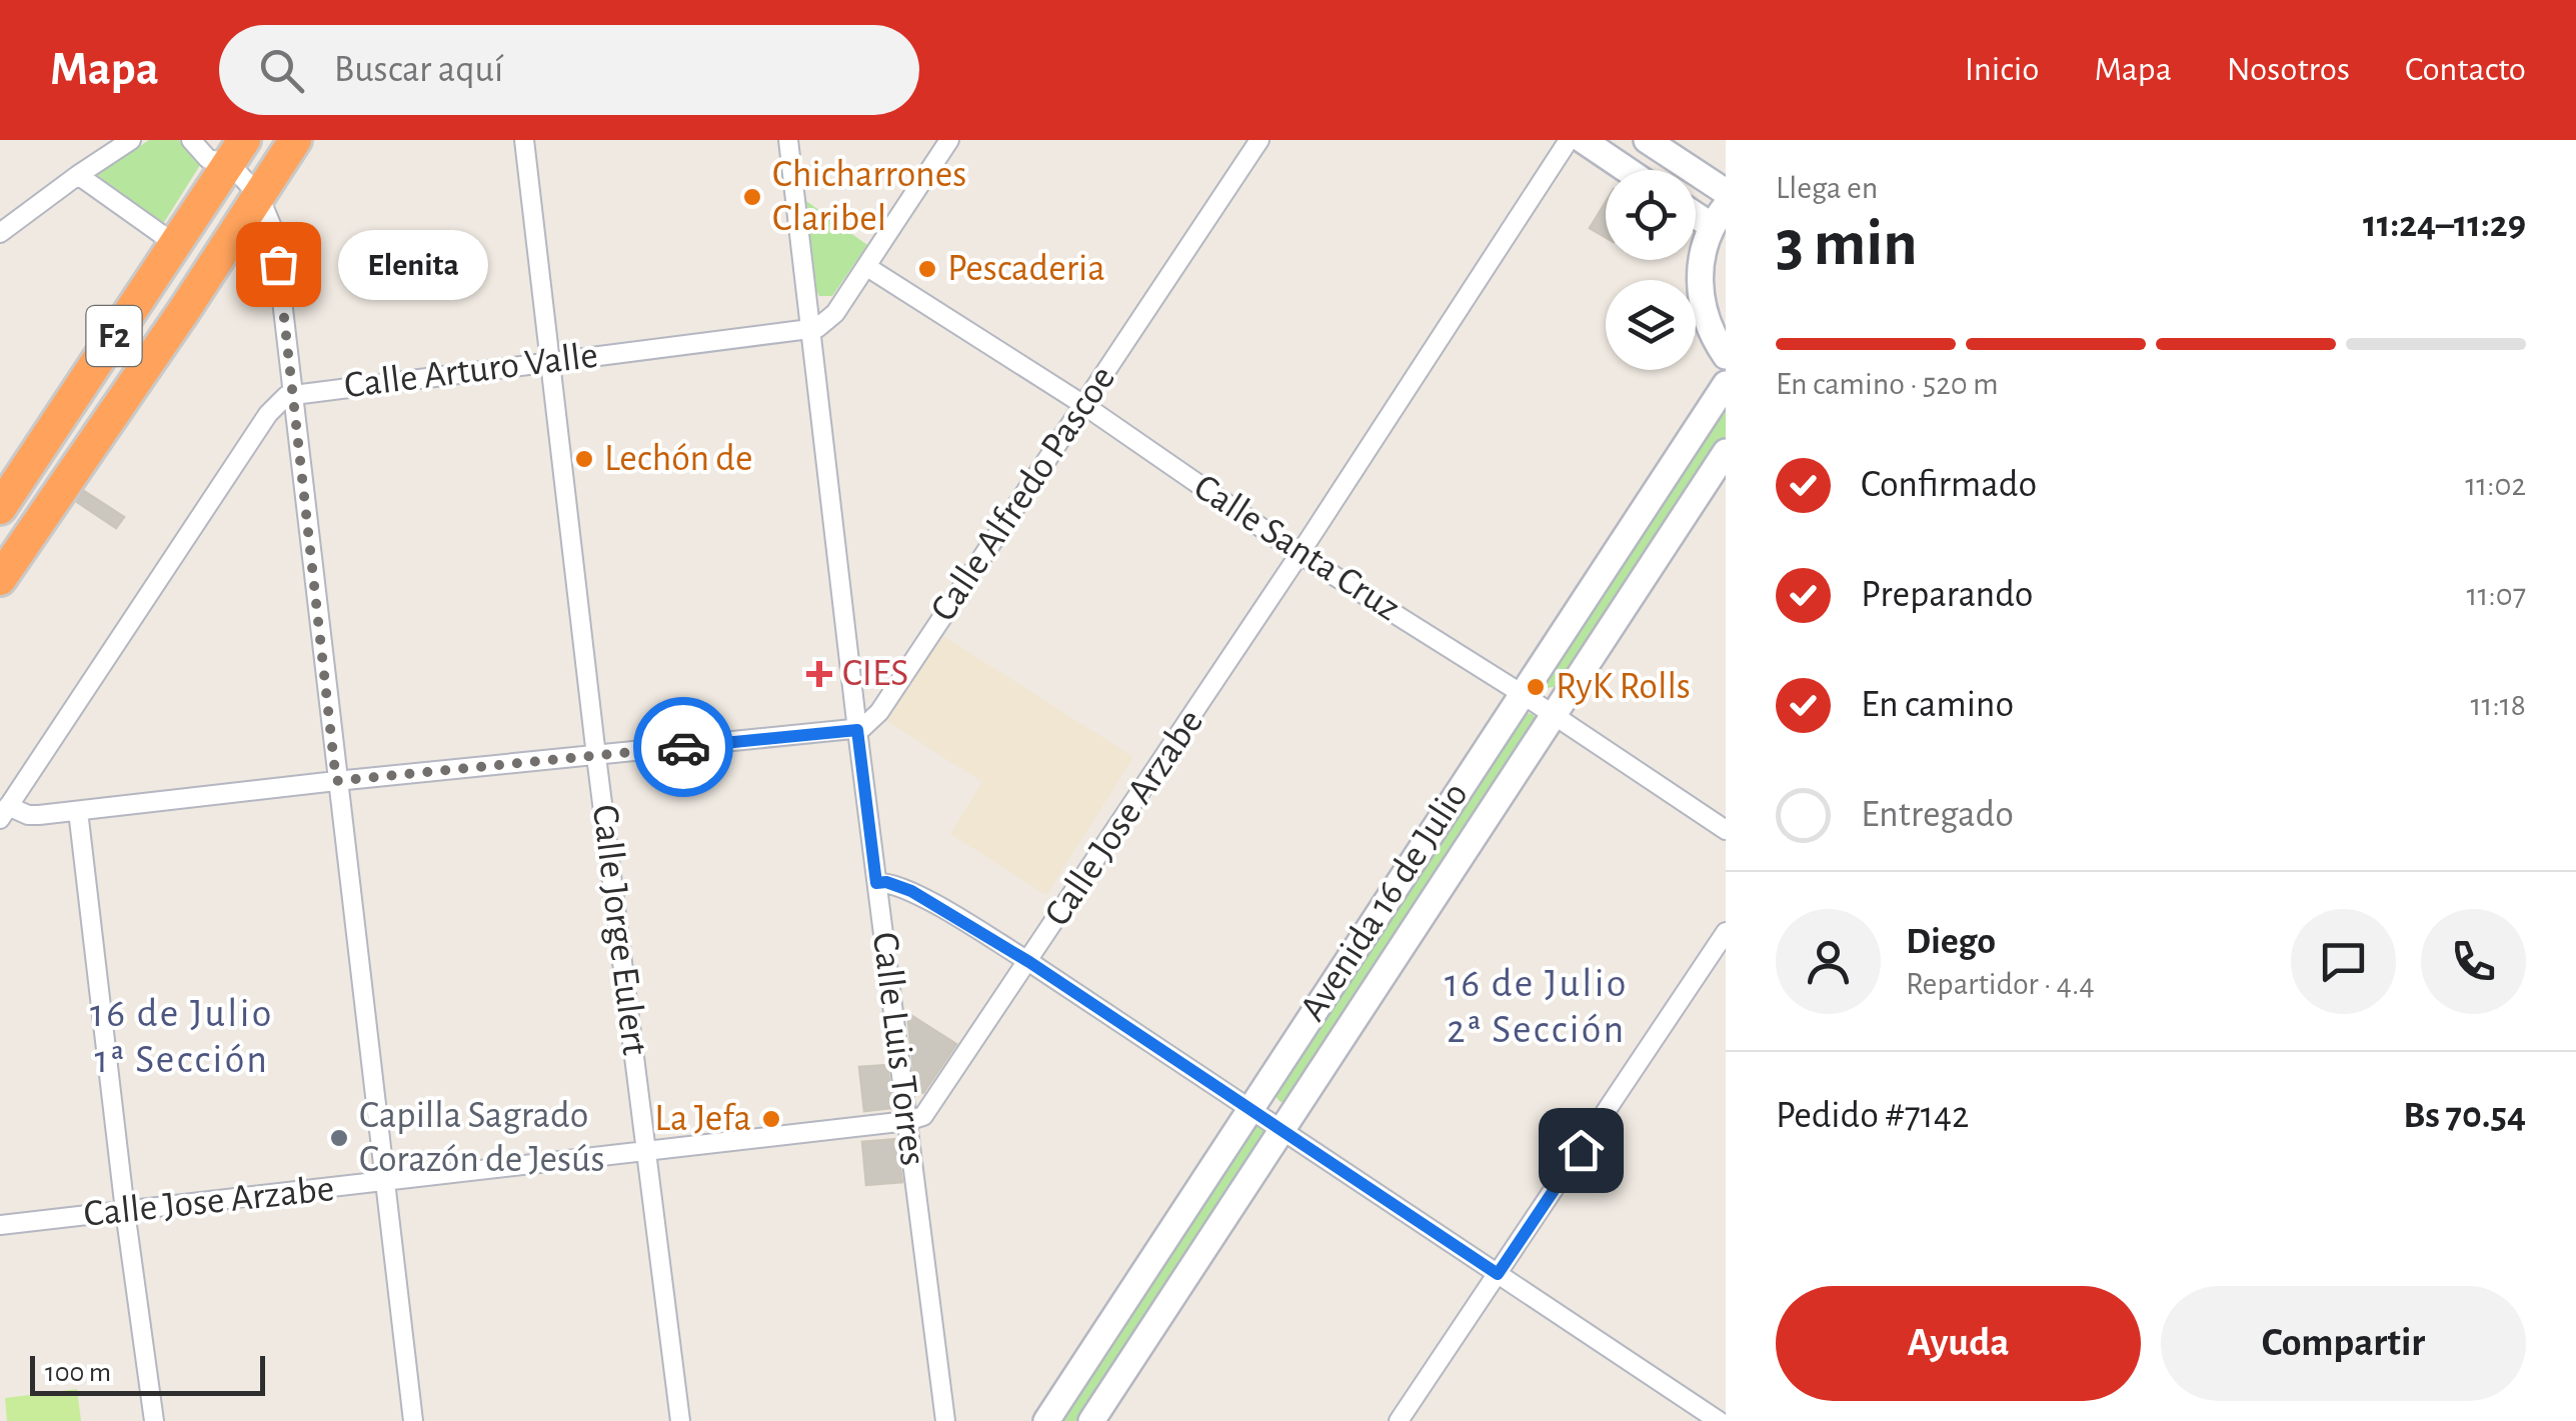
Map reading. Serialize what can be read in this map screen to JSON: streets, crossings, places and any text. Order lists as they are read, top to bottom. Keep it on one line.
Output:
{"streets":{"highway":["F2"],"street":["Calle Arturo Valle","Calle Alfredo Pascoe","Calle Santa Cruz","Calle Jose Arzabe","Avenida 16 de Julio","Calle Jorge Eulert","Calle Luis Torres"]},"crossings":[["Calle Arturo Valle","Calle Jorge Eulert"],["Calle Arturo Valle","Calle Luis Torres"],["Calle Alfredo Pascoe","Calle Santa Cruz"],["Calle Alfredo Pascoe","Calle Luis Torres"],["Calle Santa Cruz","Calle Jose Arzabe"],["Calle Santa Cruz","Avenida 16 de Julio"],["Calle Jose Arzabe","Calle Jorge Eulert"],["Calle Jose Arzabe","Calle Luis Torres"]],"districts":["16 de Julio 2ª Sección","16 de Julio 1ª Sección"],"places":{"other":["Chicharrones Claribel","Elenita","Pescaderia","Lechón de","RyK Rolls","La Jefa","Capilla Sagrado Corazón de Jesús"],"health":["CIES"]},"scale_bar":"100 m","page":{"header":"Mapa","search":"Buscar aquí","nav":["Inicio","Mapa","Nosotros","Contacto"],"heading":["3 min","Llega en","11:24–11:29"],"panel":["Diego","Repartidor · 4.4","Pedido #7142","Bs 70.54"],"bubble":"Elenita","bar":"En camino · 520 m","list":[["Confirmado","11:02"],["Preparando","11:07"],["En camino","11:18"],"Entregado"],"buttons":["Ayuda","Compartir"],"scale":"100 m"}}
